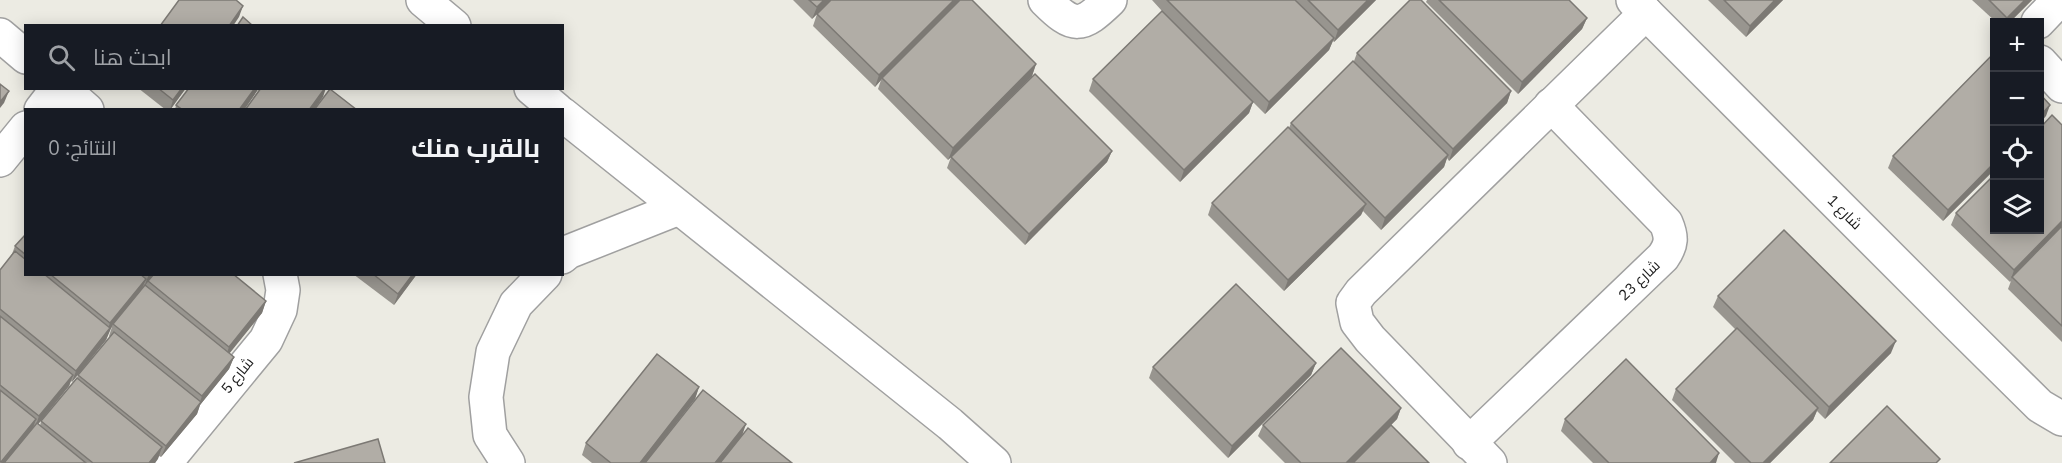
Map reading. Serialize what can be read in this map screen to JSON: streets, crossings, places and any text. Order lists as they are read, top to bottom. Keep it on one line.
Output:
{"streets":{"street":["شارع 1","شارع 23","شارع 5"]},"crossings":[["شارع 1","شارع 23"]],"page":{"map_buttons":["+","−"],"search":"ابحث هنا","heading":["بالقرب منك","النتائج: 0"]}}
